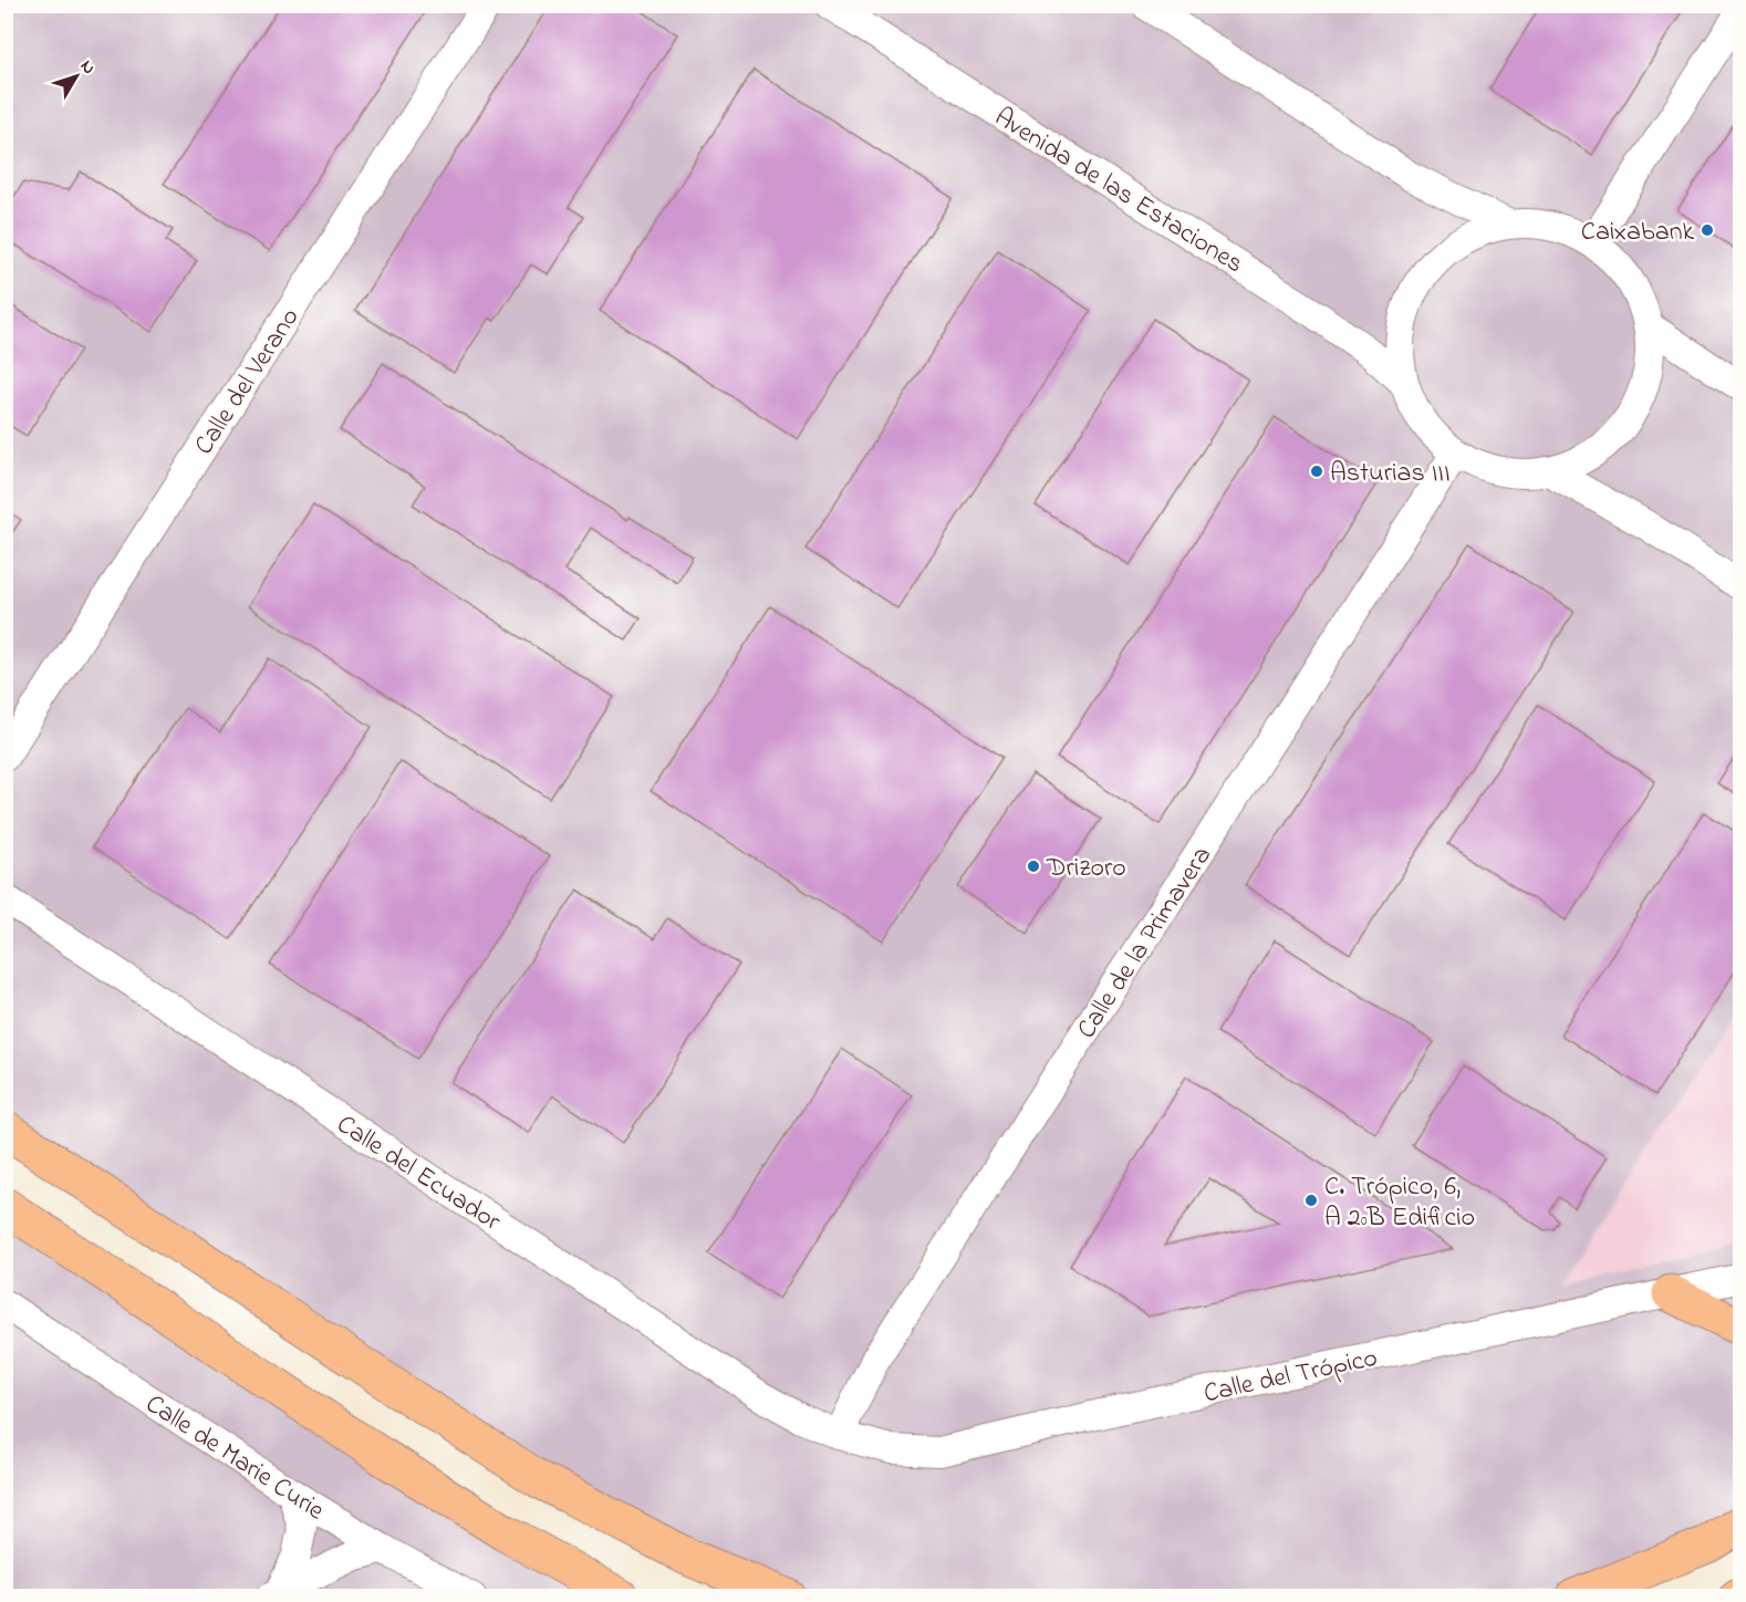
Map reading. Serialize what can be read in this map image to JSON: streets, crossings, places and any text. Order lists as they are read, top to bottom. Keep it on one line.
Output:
{"streets":{"street":["Avenida de las Estaciones","Calle del Verano","Calle de la Primavera","Calle del Ecuador","Calle del Trópico","Calle de Marie Curie"]},"crossings":[["Calle de la Primavera","Calle del Ecuador"],["Calle de la Primavera","Calle del Trópico"],["Calle del Ecuador","Calle del Trópico"]],"places":["Caixabank","Asturias III","Drizoro","C. Trópico, 6, A 2ºB Edificio"],"north":"top right"}
